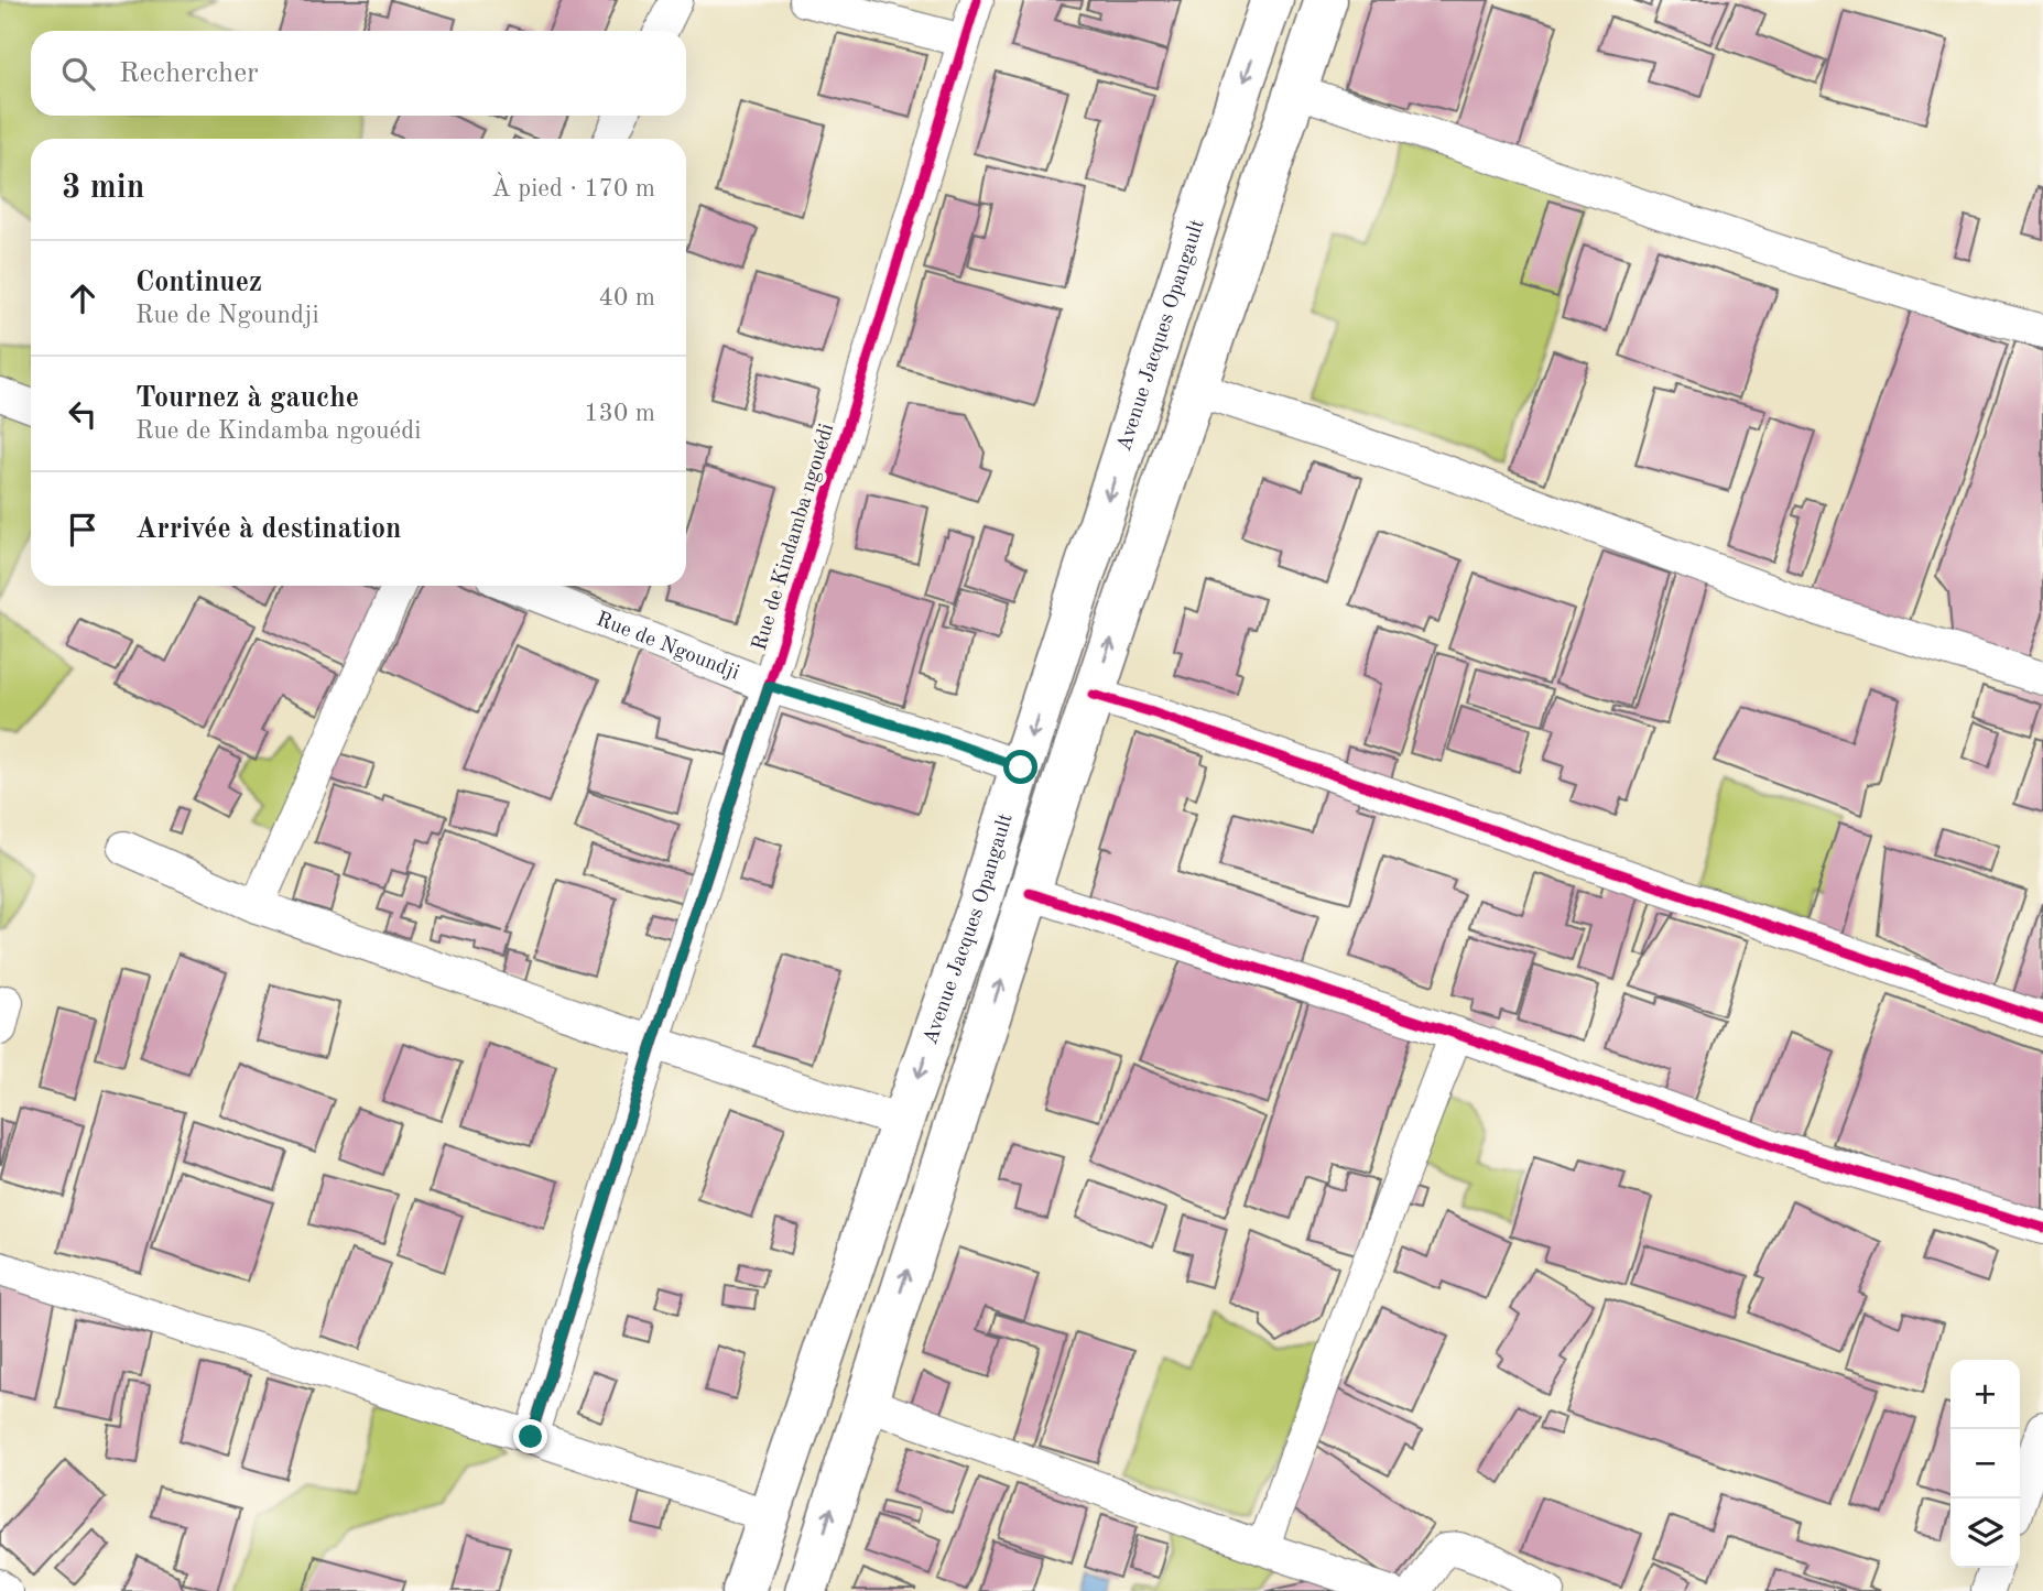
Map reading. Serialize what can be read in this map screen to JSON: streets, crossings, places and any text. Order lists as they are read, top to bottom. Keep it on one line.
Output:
{"streets":{"highway":["Avenue Jacques Opangault"],"street":["Rue de Kindamba ngouédi","Rue de Ngoundji"]},"crossings":[["Avenue Jacques Opangault","Rue de Ngoundji"],["Rue de Kindamba ngouédi","Rue de Ngoundji"]],"page":{"search":"Rechercher","heading":["3 min","À pied · 170 m"],"list":[["Continuez","Rue de Ngoundji","40 m"],["Tournez à gauche","Rue de Kindamba ngouédi","130 m"],"Arrivée à destination"],"map_buttons":["+","−"]}}
